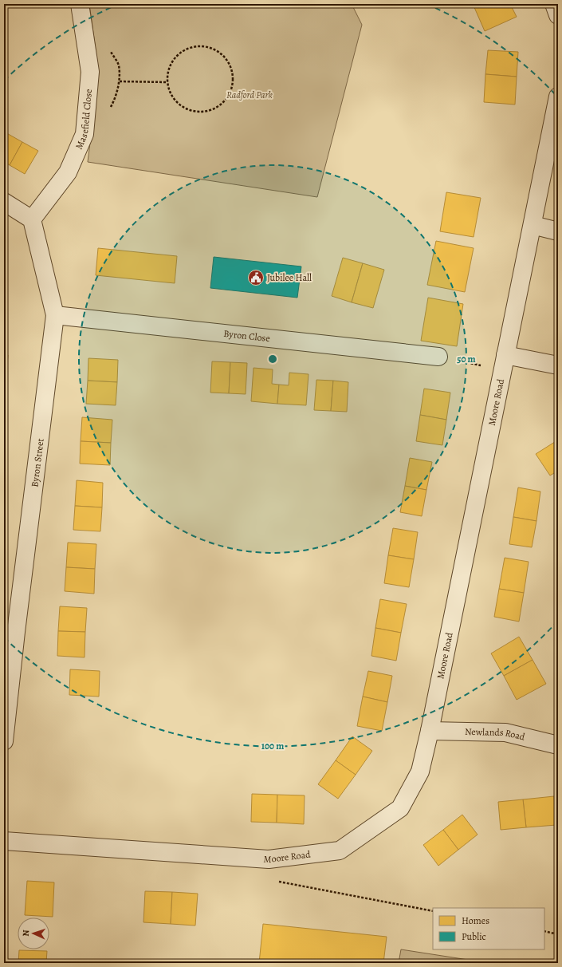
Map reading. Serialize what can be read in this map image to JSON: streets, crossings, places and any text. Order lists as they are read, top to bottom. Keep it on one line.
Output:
{"streets":{"street":["Masefield Close","Byron Close","Moore Road","Byron Street","Newlands Road"]},"crossings":[["Masefield Close","Byron Street"],["Byron Close","Byron Street"],["Moore Road","Newlands Road"]],"parks":["Radford Park"],"places":{"public building":["Jubilee Hall"]},"legend":["Homes","Public"],"north":"left","rings":["50 m","100 m"]}
